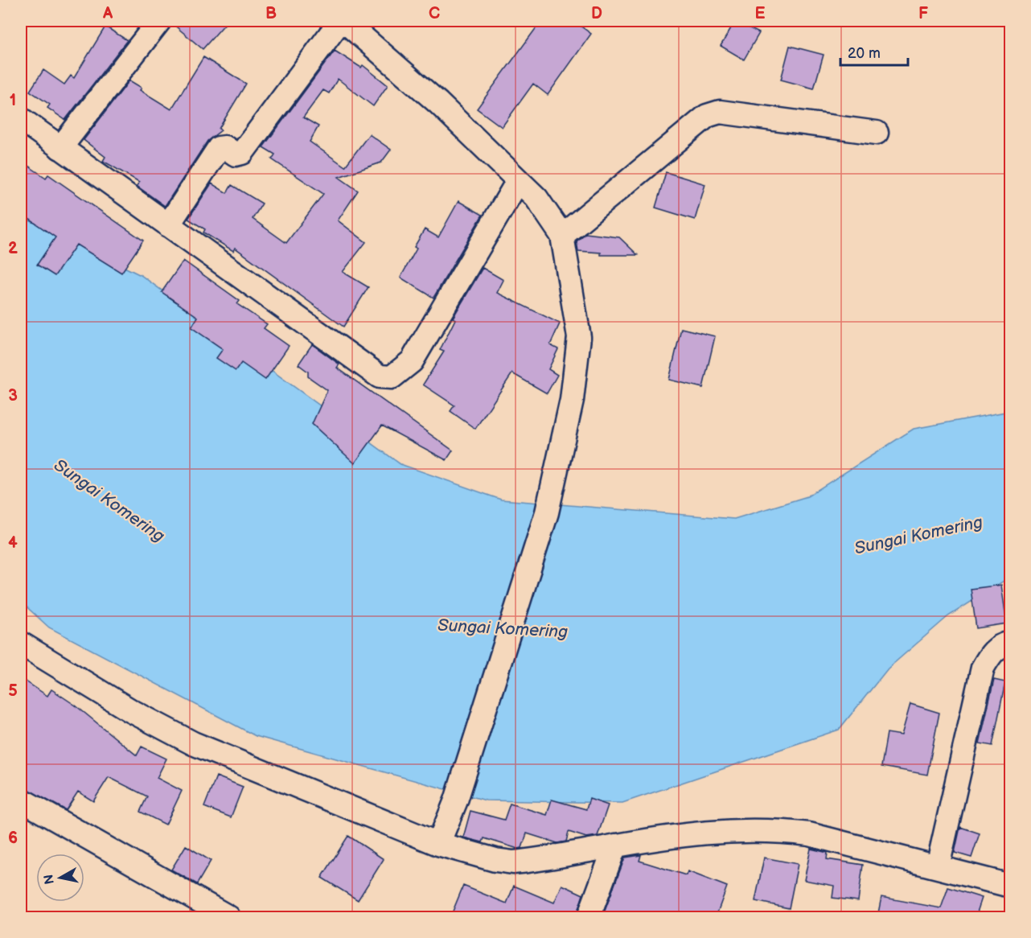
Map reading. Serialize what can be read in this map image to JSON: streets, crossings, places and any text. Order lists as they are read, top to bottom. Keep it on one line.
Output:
{"water":["Sungai Komering"],"scale_bar":"20 m","north":"left","grid":{"columns":["A","B","C","D","E","F"],"rows":["1","2","3","4","5","6"]}}
